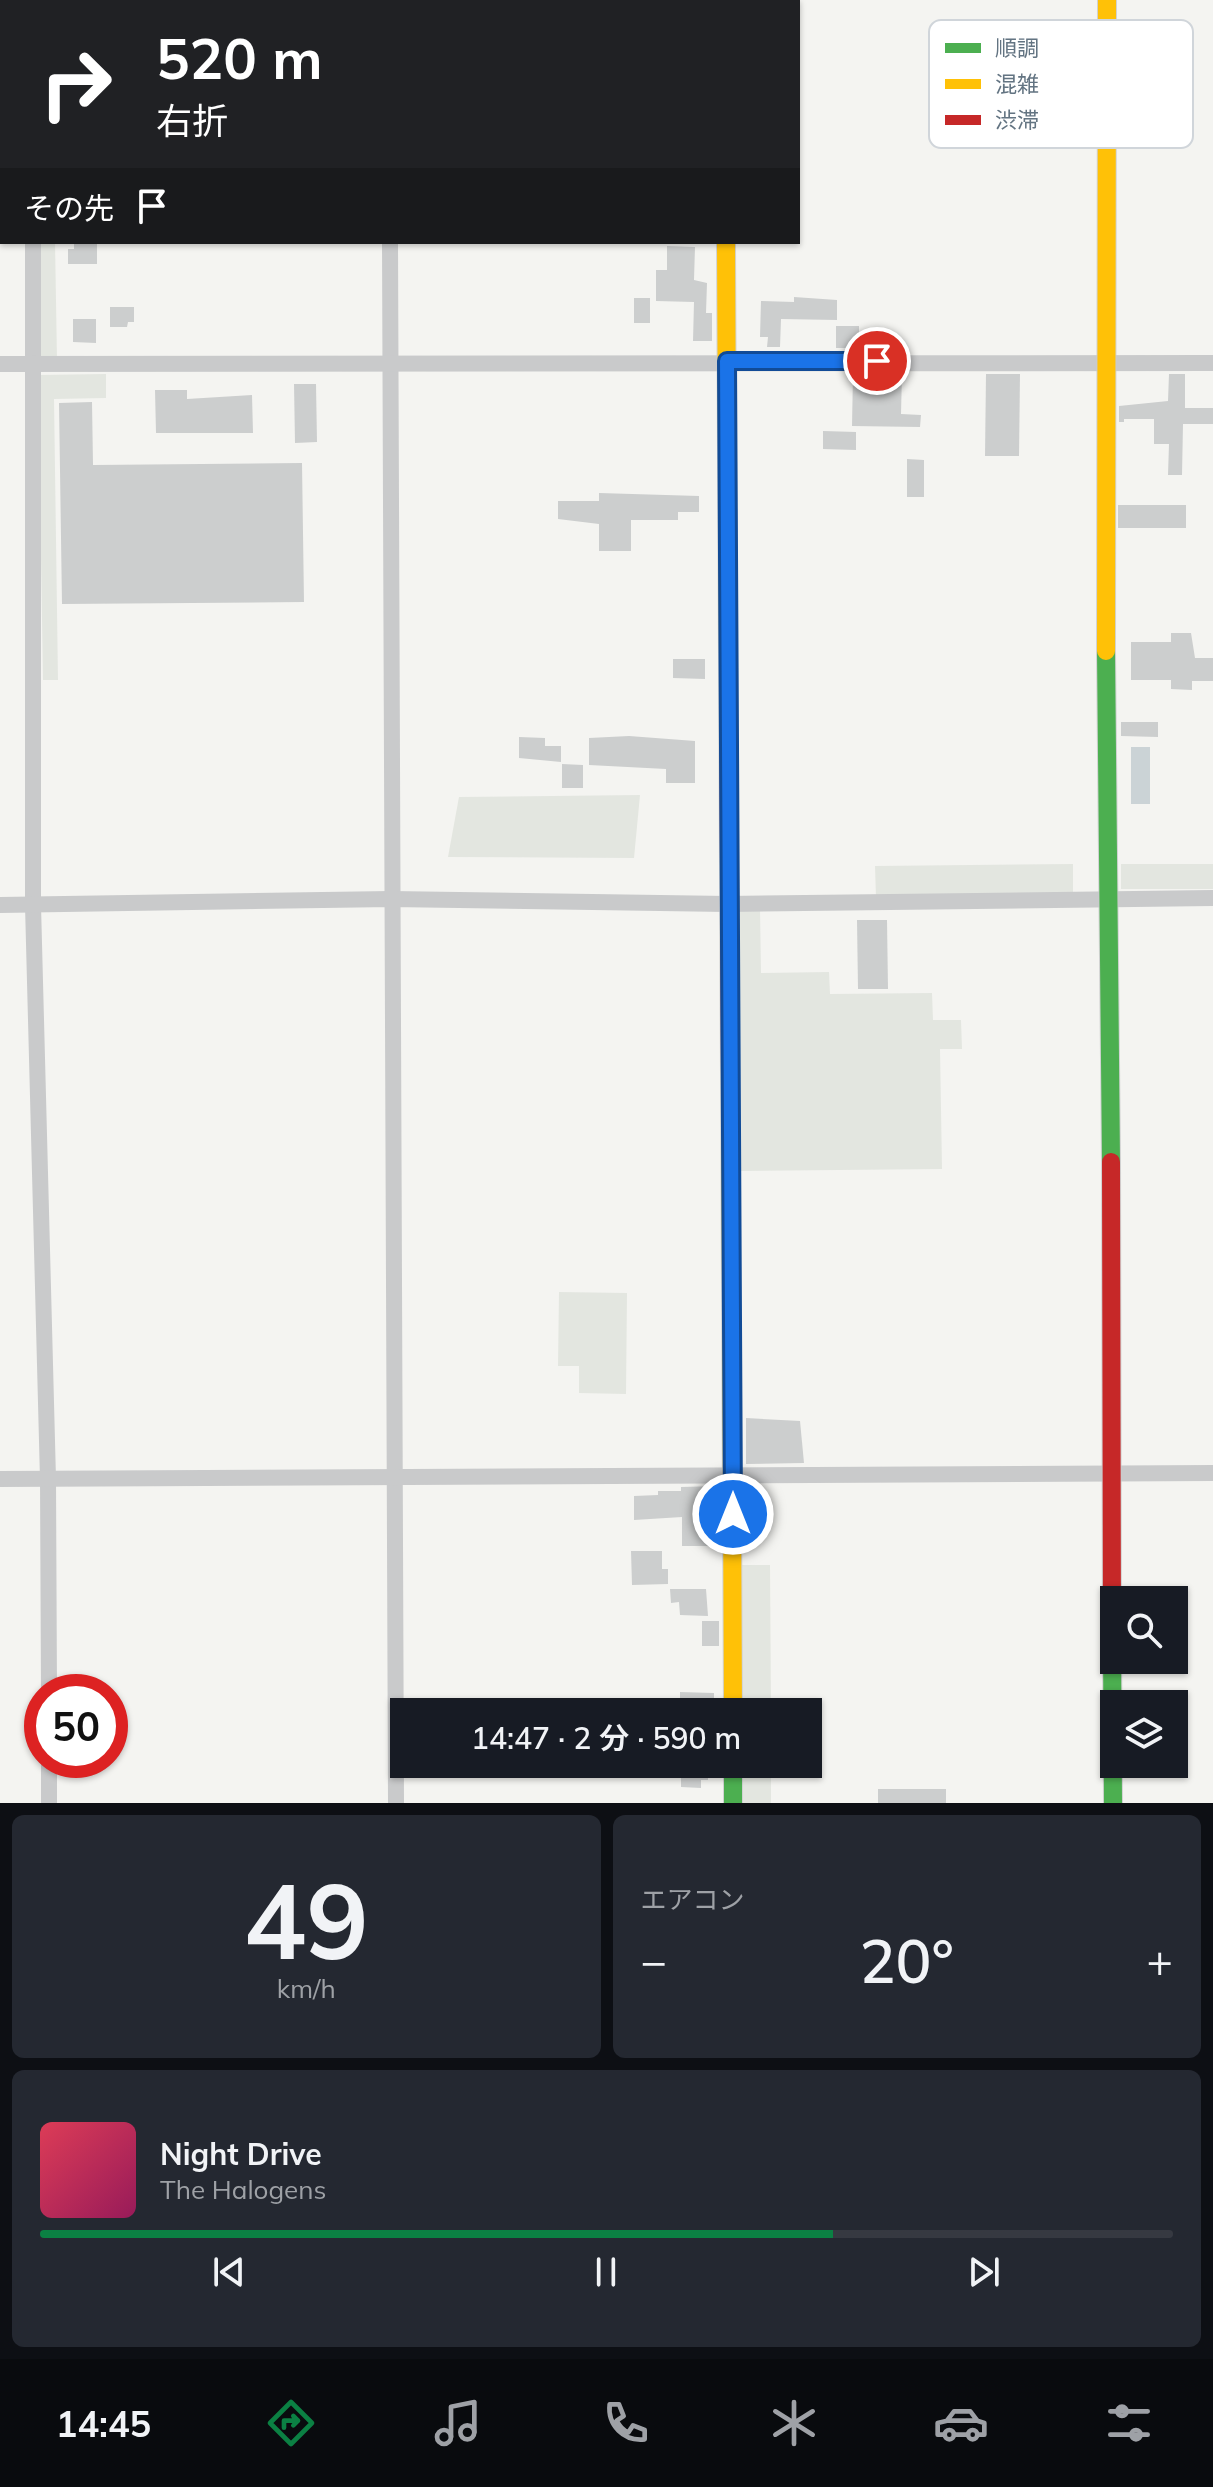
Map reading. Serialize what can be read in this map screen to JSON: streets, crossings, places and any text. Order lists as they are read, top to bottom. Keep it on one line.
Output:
{"legend":["順調","混雑","渋滞"],"page":{"turn":["520 m","右折"],"then":"その先","limit":"50","trip":"14:47 · 2 分 · 590 m","tile":[["49","km/h"],"エアコン"],"heat":["−","20°","+"],"song":["Night Drive","The Halogens"],"tabs":"14:45"}}
